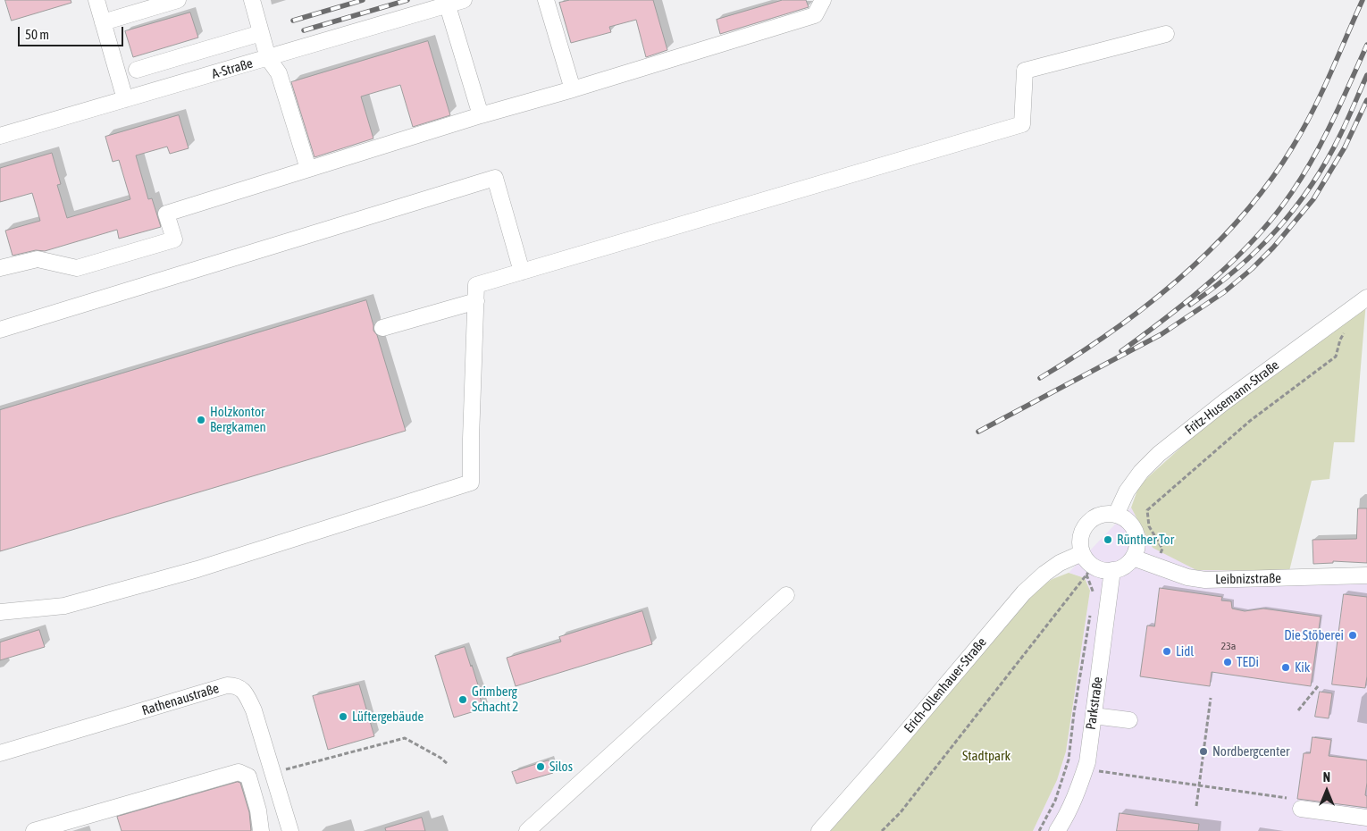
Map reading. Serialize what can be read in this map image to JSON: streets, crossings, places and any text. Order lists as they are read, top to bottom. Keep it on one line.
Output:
{"streets":{"street":["A-Straße","Fritz-Husemann-Straße","Leibnizstraße","Erich-Ollenhauer-Straße","Rathenaustraße","Parkstraße"]},"crossings":[["Fritz-Husemann-Straße","Leibnizstraße"],["Fritz-Husemann-Straße","Erich-Ollenhauer-Straße"],["Fritz-Husemann-Straße","Parkstraße"],["Leibnizstraße","Erich-Ollenhauer-Straße"],["Leibnizstraße","Parkstraße"],["Erich-Ollenhauer-Straße","Parkstraße"]],"parks":["Stadtpark"],"places":["Holzkontor Bergkamen","Rünther Tor","Die Stöberei","Lidl","TEDi","Kik","Grimberg Schacht 2","Lüftergebäude","Nordbergcenter","Silos"],"house_numbers":["23a"],"scale_bar":"50 m","north":"top"}
